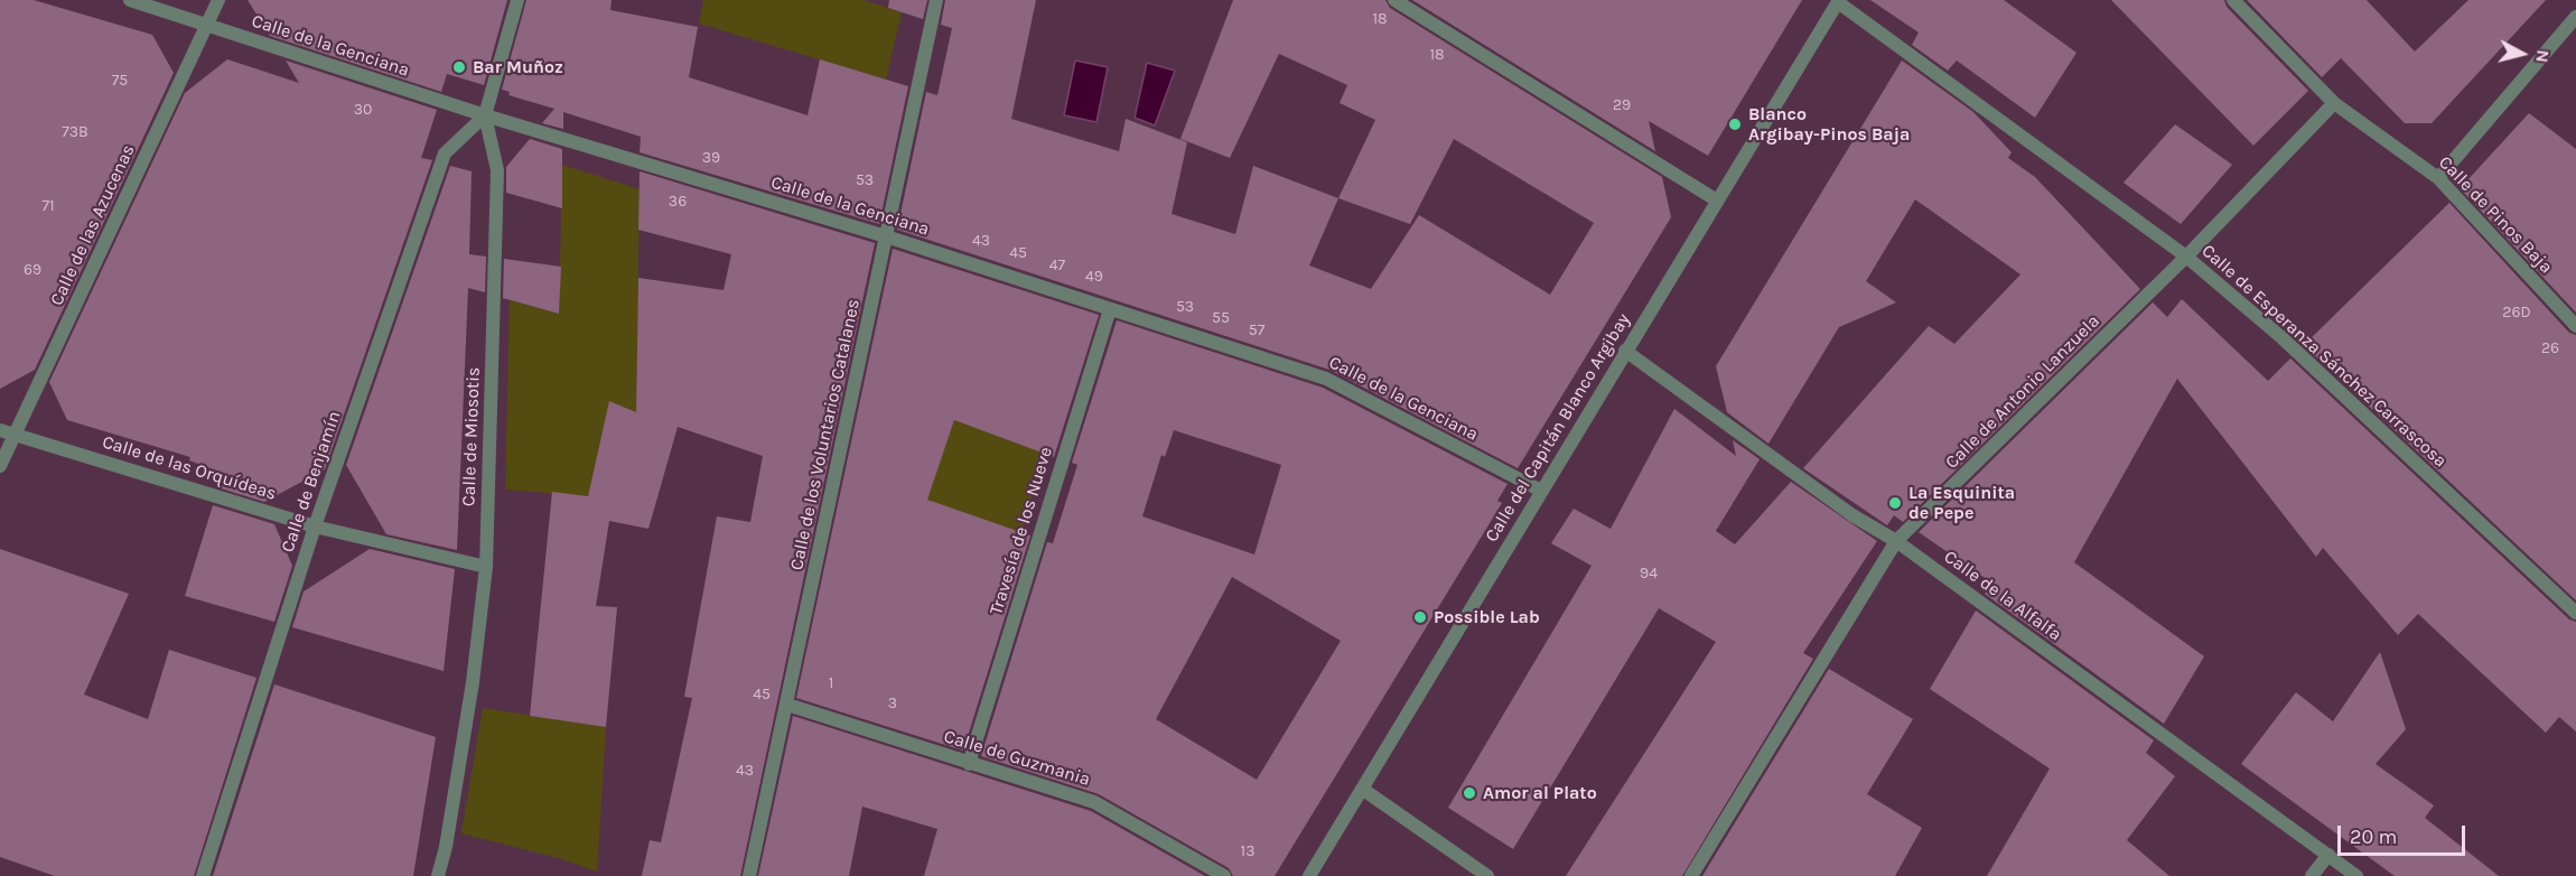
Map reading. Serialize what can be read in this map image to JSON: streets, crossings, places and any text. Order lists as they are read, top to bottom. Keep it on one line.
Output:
{"streets":{"street":["Calle de la Genciana","Calle de Pinos Baja","Calle de las Azucenas","Calle de Esperanza Sánchez Carrascosa","Calle de Antonio Lanzuela","Calle del Capitán Blanco Argibay","Calle de los Voluntarios Catalanes","Calle de Miosotis","Calle de las Orquídeas","Calle de Benjamín","Travesía de los Nueve","Calle de la Alfalfa","Calle de Guzmania"]},"crossings":[["Calle de la Genciana","Calle de las Azucenas"],["Calle de la Genciana","Calle del Capitán Blanco Argibay"],["Calle de la Genciana","Calle de los Voluntarios Catalanes"],["Calle de la Genciana","Calle de Miosotis"],["Calle de la Genciana","Calle de Benjamín"],["Calle de la Genciana","Travesía de los Nueve"],["Calle de Pinos Baja","Calle de Antonio Lanzuela"],["Calle de las Azucenas","Calle de las Orquídeas"],["Calle de Esperanza Sánchez Carrascosa","Calle de Antonio Lanzuela"],["Calle de Esperanza Sánchez Carrascosa","Calle del Capitán Blanco Argibay"],["Calle de Antonio Lanzuela","Calle de la Alfalfa"],["Calle del Capitán Blanco Argibay","Calle de la Alfalfa"],["Calle de los Voluntarios Catalanes","Calle de Guzmania"],["Calle de Miosotis","Calle de las Orquídeas"],["Calle de Miosotis","Calle de Benjamín"],["Calle de las Orquídeas","Calle de Benjamín"],["Travesía de los Nueve","Calle de Guzmania"]],"places":["Bar Muñoz","Blanco Argibay-Pinos Baja","La Esquinita de Pepe","Possible Lab","Amor al Plato"],"house_numbers":["18","18","75","29","30","73B","39","53","36","71","43","45","47","69","49","53","26D","55","57","26","94","1","45","3","43","13"],"scale_bar":"20 m","north":"right"}
